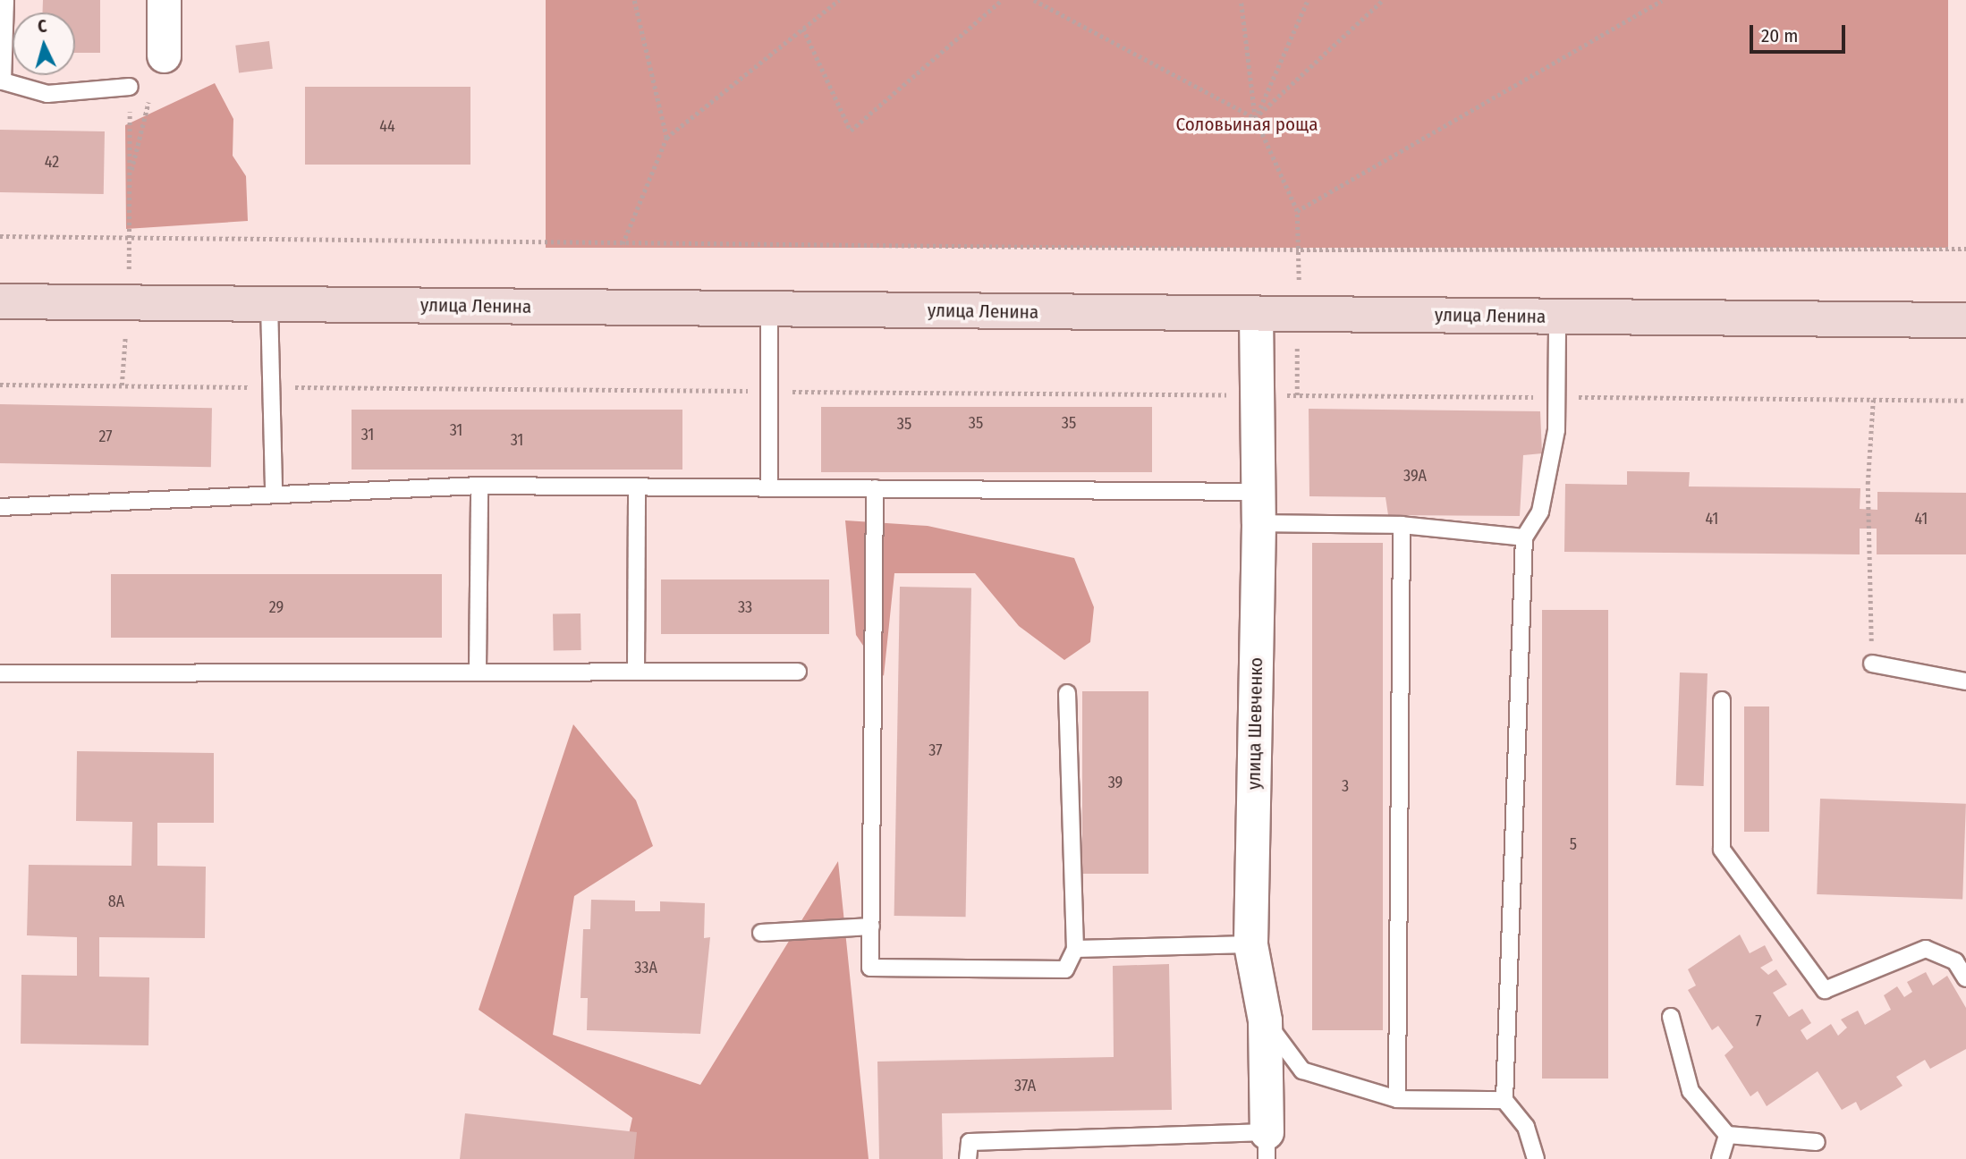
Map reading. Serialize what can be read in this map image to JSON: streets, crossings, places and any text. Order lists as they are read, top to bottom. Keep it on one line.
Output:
{"streets":{"main road":["улица Ленина"],"street":["улица Шевченко"]},"crossings":[["улица Ленина","улица Шевченко"]],"parks":["Соловьиная роща"],"house_numbers":["44","42","35","35","35","31","31","27","31","39А","41","41","29","33","37","39","3","5","8А","33А","7","37А"],"scale_bar":"20 m","north":"top"}
